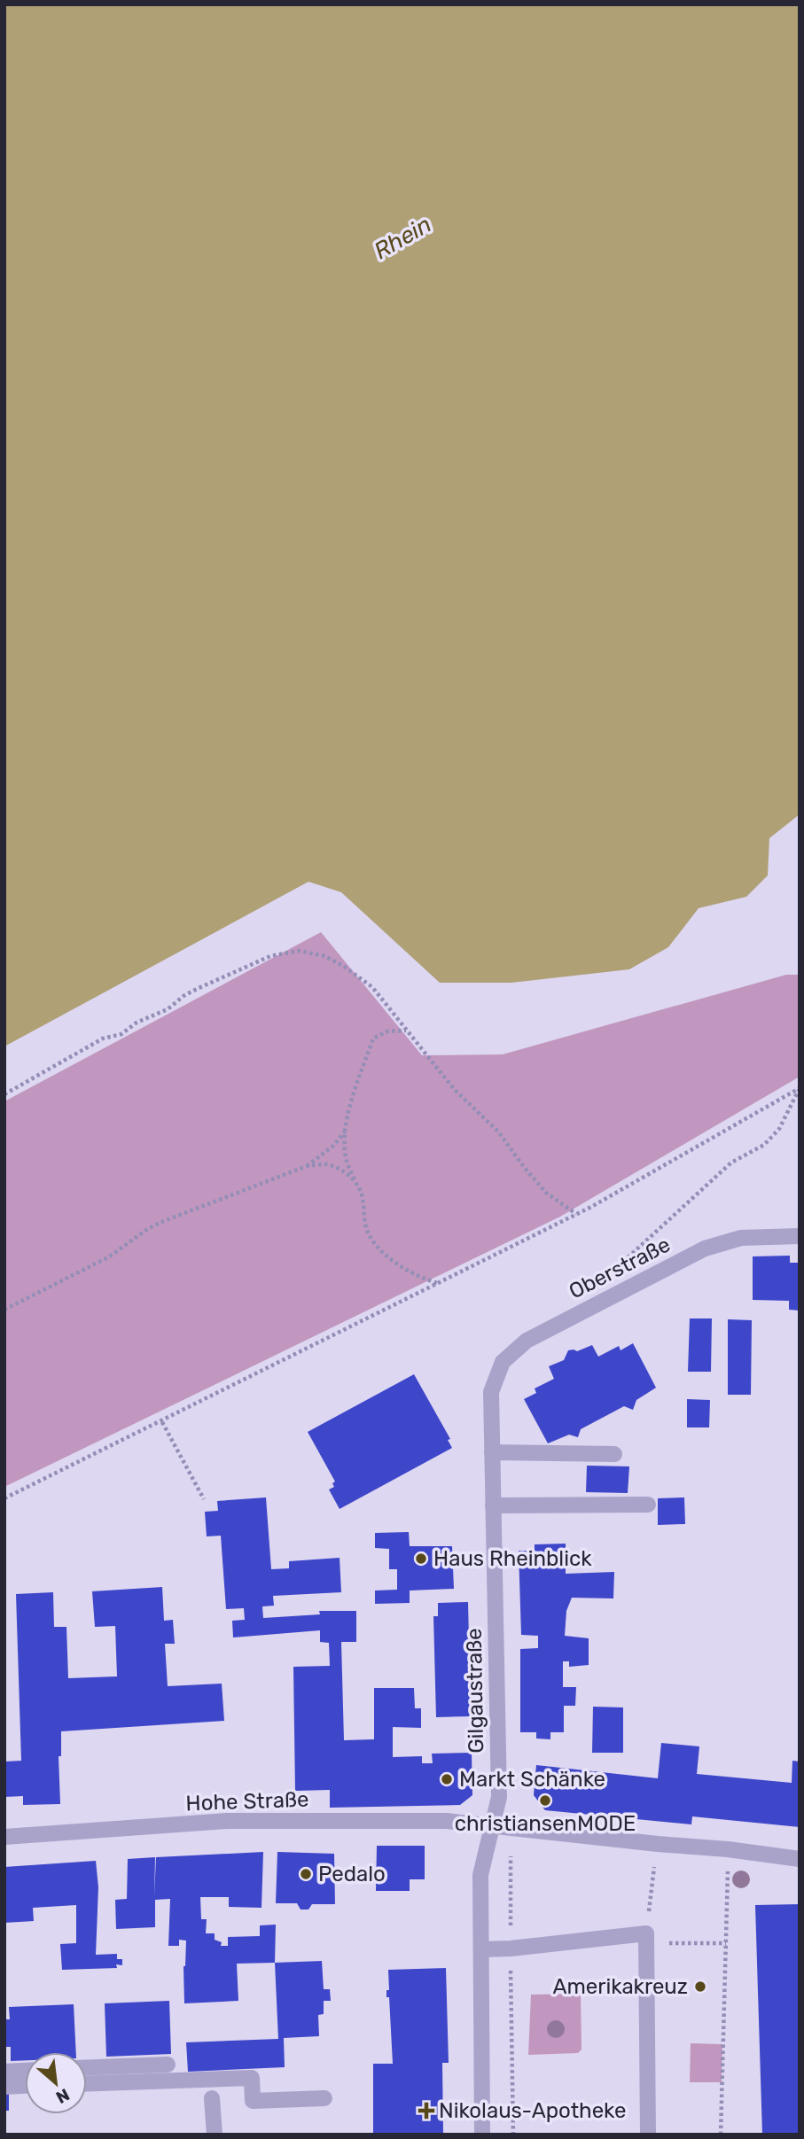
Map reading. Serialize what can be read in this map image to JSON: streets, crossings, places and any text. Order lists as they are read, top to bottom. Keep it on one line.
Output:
{"streets":{"street":["Oberstraße","Gilgaustraße","Hohe Straße"]},"crossings":[["Oberstraße","Gilgaustraße"],["Gilgaustraße","Hohe Straße"]],"water":["Rhein"],"places":{"other":["Haus Rheinblick","Markt Schänke","christiansenMODE","Pedalo","Amerikakreuz"],"health":["Nikolaus-Apotheke"]},"north":"bottom right"}
